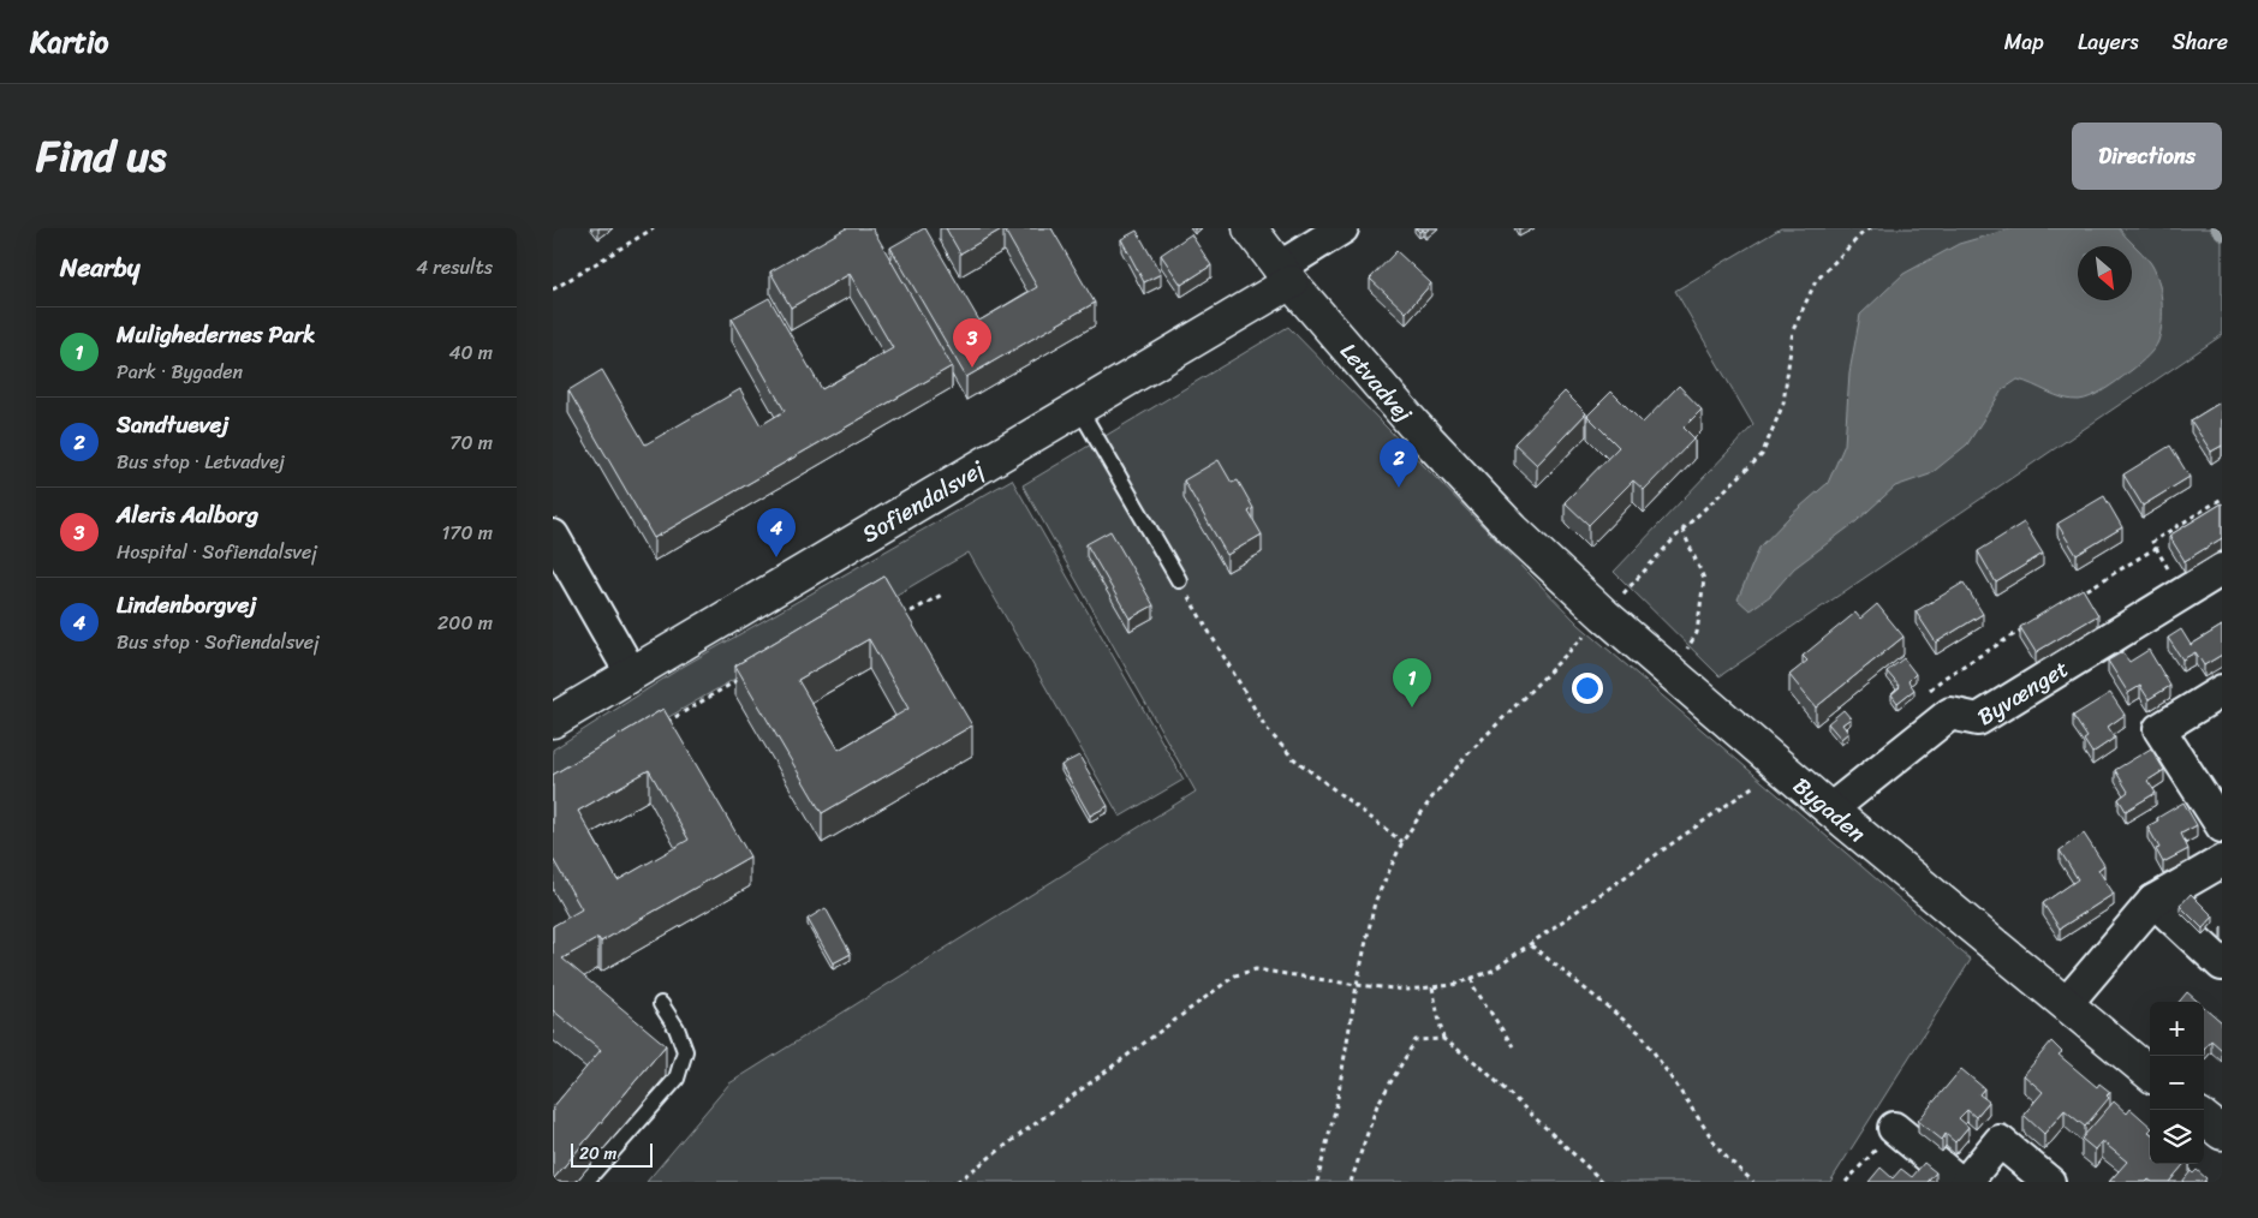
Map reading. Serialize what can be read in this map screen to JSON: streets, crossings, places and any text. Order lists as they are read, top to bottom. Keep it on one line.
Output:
{"streets":{"street":["Letvadvej","Sofiendalsvej","Byvænget","Bygaden"]},"crossings":[["Letvadvej","Sofiendalsvej"],["Letvadvej","Bygaden"],["Byvænget","Bygaden"]],"scale_bar":"20 m","north":"bottom right","page":{"header":"Kartio","nav":["Map","Layers","Share"],"title":"Find us","buttons":"Directions","heading":["Nearby","4 results"],"list":[{"mark":"1","name":"Mulighedernes Park","note":"Park · Bygaden","value":"40 m"},{"mark":"2","name":"Sandtuevej","note":"Bus stop · Letvadvej","value":"70 m"},{"mark":"3","name":"Aleris Aalborg","note":"Hospital · Sofiendalsvej","value":"170 m"},{"mark":"4","name":"Lindenborgvej","note":"Bus stop · Sofiendalsvej","value":"200 m"}],"pins":["3","2","4","1"],"map_buttons":["+","−"],"scale":"20 m"}}
